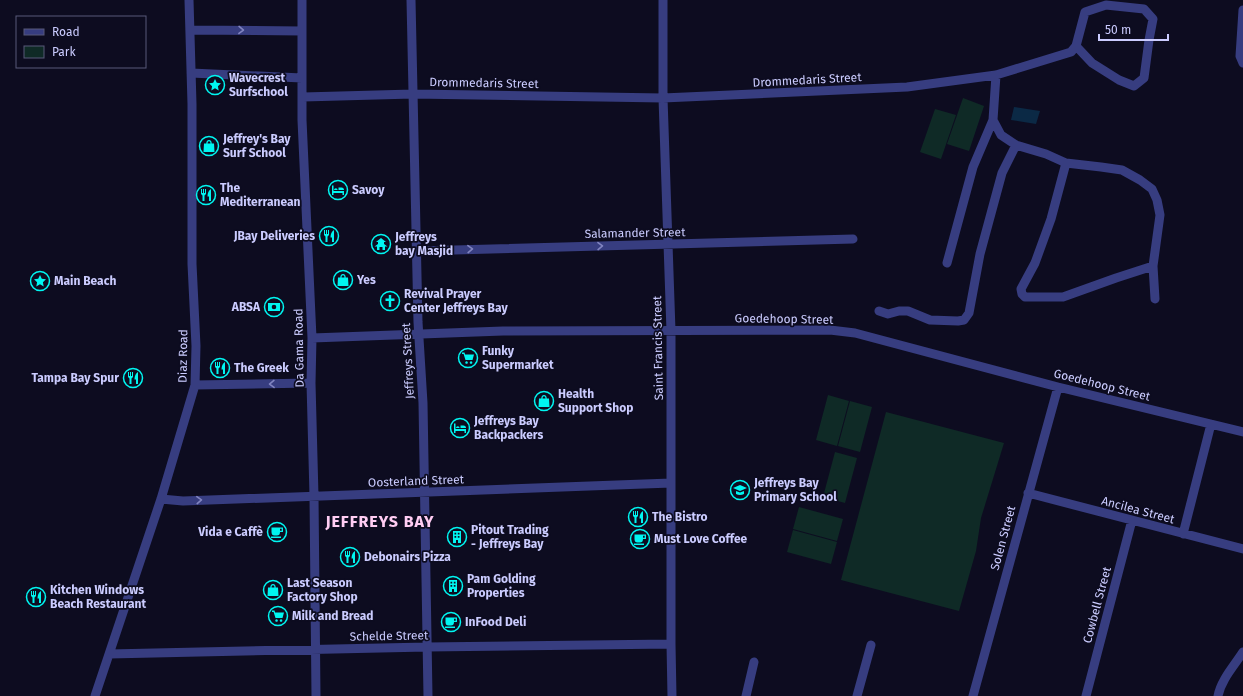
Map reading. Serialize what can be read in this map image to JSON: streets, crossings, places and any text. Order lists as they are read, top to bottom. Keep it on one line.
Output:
{"streets":{"street":["Drommedaris Street","Salamander Street","Goedehoop Street","Da Gama Road","Saint Francis Street","Diaz Road","Jeffreys Street","Oosterland Street","Ancilea Street","Solen Street","Cowbell Street","Schelde Street"]},"crossings":[["Drommedaris Street","Da Gama Road"],["Drommedaris Street","Saint Francis Street"],["Drommedaris Street","Jeffreys Street"],["Salamander Street","Saint Francis Street"],["Salamander Street","Jeffreys Street"],["Goedehoop Street","Da Gama Road"],["Goedehoop Street","Saint Francis Street"],["Goedehoop Street","Jeffreys Street"],["Goedehoop Street","Solen Street"],["Da Gama Road","Oosterland Street"],["Da Gama Road","Schelde Street"],["Saint Francis Street","Oosterland Street"],["Saint Francis Street","Schelde Street"],["Diaz Road","Oosterland Street"],["Diaz Road","Schelde Street"],["Jeffreys Street","Oosterland Street"],["Jeffreys Street","Schelde Street"],["Ancilea Street","Solen Street"],["Ancilea Street","Cowbell Street"]],"one_way":["Salamander Street"],"districts":["JEFFREYS BAY"],"places":{"place":["Wavecrest Surfschool","Main Beach"],"shop":["Jeffrey's Bay Surf School","Yes","Health Support Shop","Last Season Factory Shop"],"hotel":["Savoy","Jeffreys Bay Backpackers"],"restaurant":["The Mediterranean","JBay Deliveries","The Greek","Tampa Bay Spur","The Bistro","Debonairs Pizza","Kitchen Windows Beach Restaurant"],"temple":["Jeffreys bay Masjid"],"church":["Revival Prayer Center Jeffreys Bay"],"bank":["ABSA"],"supermarket":["Funky Supermarket","Milk and Bread"],"school or university":["Jeffreys Bay Primary School"],"cafe":["Vida e Caffè","Must Love Coffee","InFood Deli"],"building":["Pitout Trading - Jeffreys Bay","Pam Golding Properties"]},"legend":["Road","Park"],"scale_bar":"50 m"}
